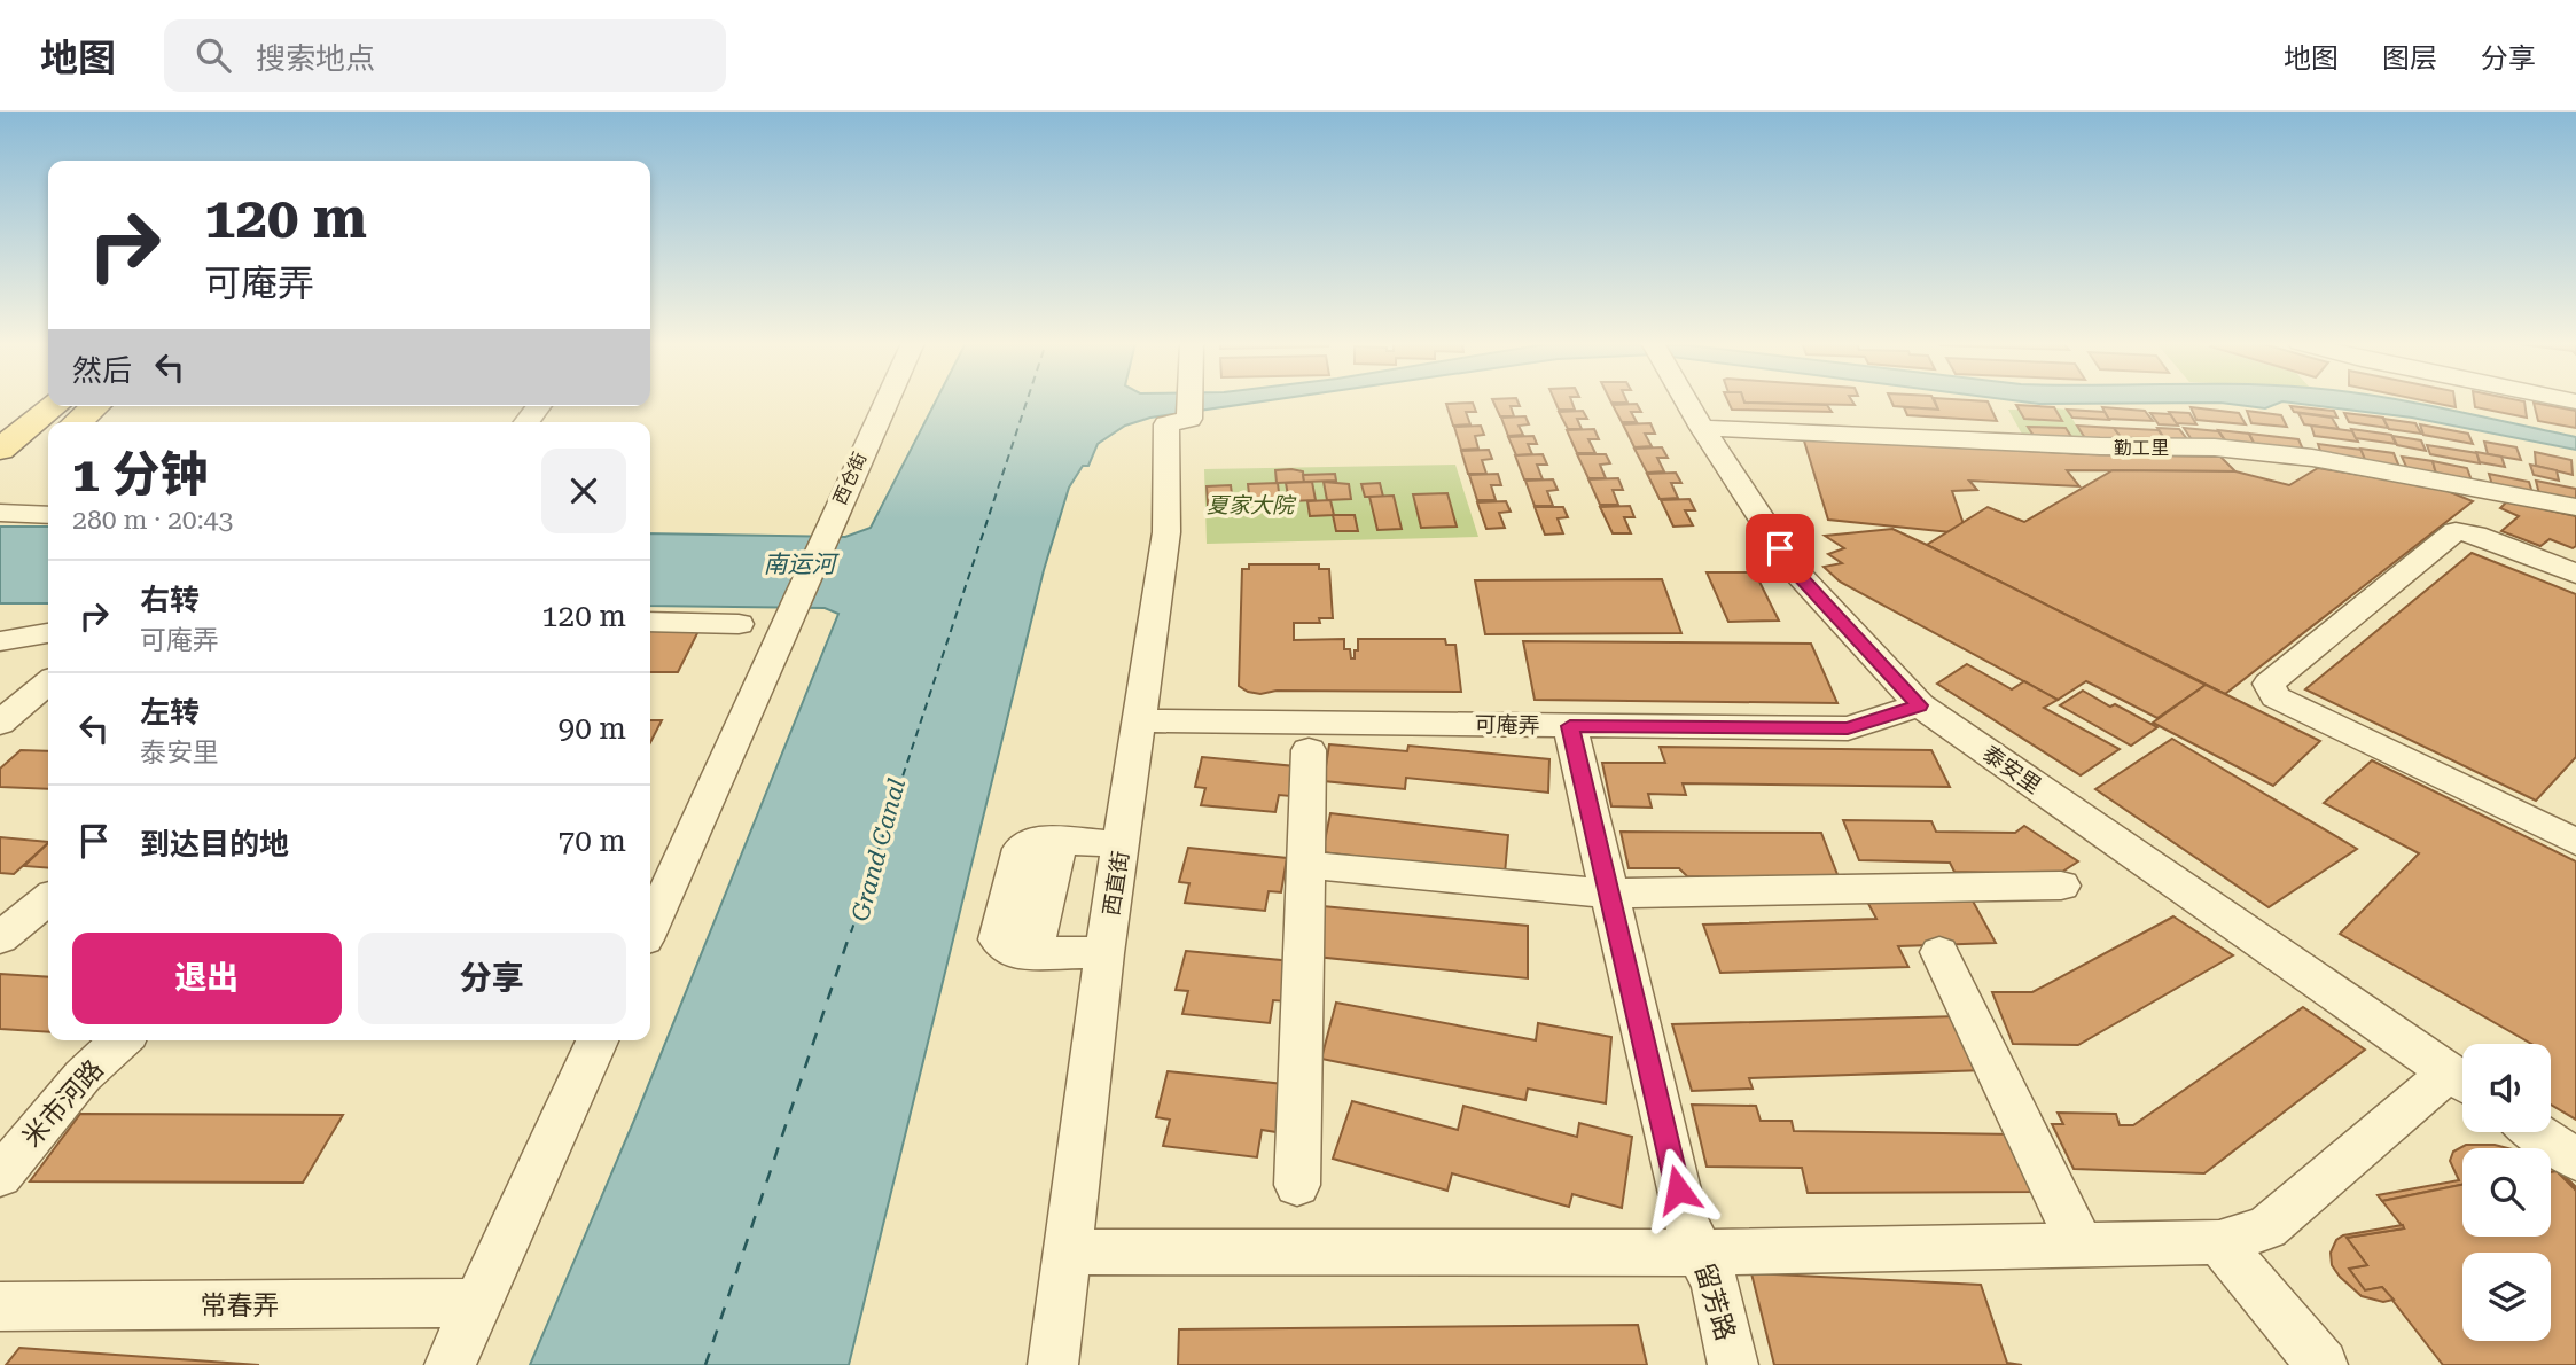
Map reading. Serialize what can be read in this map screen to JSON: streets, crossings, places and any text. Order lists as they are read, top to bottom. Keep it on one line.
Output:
{"streets":{"street":["勤工里","西仓街","可庵弄","泰安里","西直街","米市河路","留芳路","常春弄"]},"crossings":[["勤工里","泰安里"],["可庵弄","泰安里"],["可庵弄","西直街"],["可庵弄","留芳路"]],"water":["南运河","Grand Canal"],"parks":["夏家大院"],"page":{"header":"地图","search":"搜索地点","nav":["地图","图层","分享"],"turn":["120 m","可庵弄"],"then":"然后","heading":["1 分钟","280 m · 20:43"],"list":[{"name":"右转","note":"可庵弄","value":"120 m"},{"name":"左转","note":"泰安里","value":"90 m"},{"name":"到达目的地","value":"70 m"}],"buttons":["退出","分享"]}}
